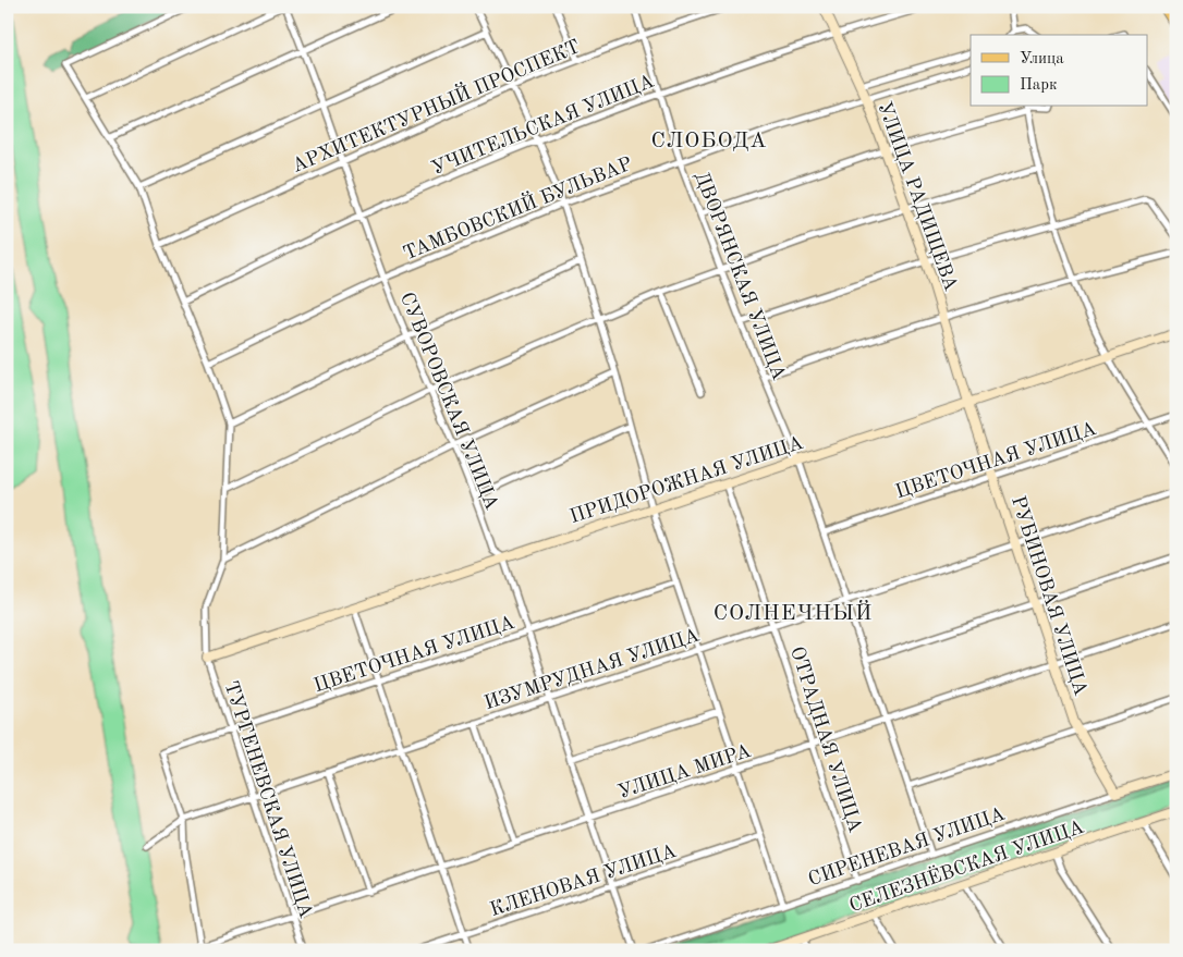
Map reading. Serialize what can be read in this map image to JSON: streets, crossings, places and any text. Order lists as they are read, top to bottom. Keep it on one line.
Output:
{"streets":{"street":["АРХИТЕКТУРНЫЙ ПРОСПЕКТ","УЧИТЕЛЬСКАЯ УЛИЦА","УЛИЦА РАДИЩЕВА","ТАМБОВСКИЙ БУЛЬВАР","ДВОРЯНСКАЯ УЛИЦА","СУВОРОВСКАЯ УЛИЦА","ЦВЕТОЧНАЯ УЛИЦА","ПРИДОРОЖНАЯ УЛИЦА","РУБИНОВАЯ УЛИЦА","ИЗУМРУДНАЯ УЛИЦА","ОТРАДНАЯ УЛИЦА","УЛИЦА МИРА","ТУРГЕНЕВСКАЯ УЛИЦА","СИРЕНЕВАЯ УЛИЦА","СЕЛЕЗНЁВСКАЯ УЛИЦА","КЛЕНОВАЯ УЛИЦА"]},"crossings":[["АРХИТЕКТУРНЫЙ ПРОСПЕКТ","ДВОРЯНСКАЯ УЛИЦА"],["АРХИТЕКТУРНЫЙ ПРОСПЕКТ","СУВОРОВСКАЯ УЛИЦА"],["УЧИТЕЛЬСКАЯ УЛИЦА","УЛИЦА РАДИЩЕВА"],["УЧИТЕЛЬСКАЯ УЛИЦА","ДВОРЯНСКАЯ УЛИЦА"],["УЧИТЕЛЬСКАЯ УЛИЦА","СУВОРОВСКАЯ УЛИЦА"],["УЛИЦА РАДИЩЕВА","ТАМБОВСКИЙ БУЛЬВАР"],["УЛИЦА РАДИЩЕВА","ПРИДОРОЖНАЯ УЛИЦА"],["УЛИЦА РАДИЩЕВА","РУБИНОВАЯ УЛИЦА"],["ТАМБОВСКИЙ БУЛЬВАР","ДВОРЯНСКАЯ УЛИЦА"],["ТАМБОВСКИЙ БУЛЬВАР","СУВОРОВСКАЯ УЛИЦА"],["ДВОРЯНСКАЯ УЛИЦА","ЦВЕТОЧНАЯ УЛИЦА"],["ДВОРЯНСКАЯ УЛИЦА","ПРИДОРОЖНАЯ УЛИЦА"],["ДВОРЯНСКАЯ УЛИЦА","ИЗУМРУДНАЯ УЛИЦА"],["ДВОРЯНСКАЯ УЛИЦА","УЛИЦА МИРА"],["ДВОРЯНСКАЯ УЛИЦА","СИРЕНЕВАЯ УЛИЦА"],["СУВОРОВСКАЯ УЛИЦА","ЦВЕТОЧНАЯ УЛИЦА"],["СУВОРОВСКАЯ УЛИЦА","ПРИДОРОЖНАЯ УЛИЦА"],["СУВОРОВСКАЯ УЛИЦА","ИЗУМРУДНАЯ УЛИЦА"],["СУВОРОВСКАЯ УЛИЦА","УЛИЦА МИРА"],["СУВОРОВСКАЯ УЛИЦА","КЛЕНОВАЯ УЛИЦА"],["ЦВЕТОЧНАЯ УЛИЦА","РУБИНОВАЯ УЛИЦА"],["ЦВЕТОЧНАЯ УЛИЦА","ИЗУМРУДНАЯ УЛИЦА"],["ЦВЕТОЧНАЯ УЛИЦА","УЛИЦА МИРА"],["ЦВЕТОЧНАЯ УЛИЦА","ТУРГЕНЕВСКАЯ УЛИЦА"],["ПРИДОРОЖНАЯ УЛИЦА","РУБИНОВАЯ УЛИЦА"],["ПРИДОРОЖНАЯ УЛИЦА","ОТРАДНАЯ УЛИЦА"],["ПРИДОРОЖНАЯ УЛИЦА","ТУРГЕНЕВСКАЯ УЛИЦА"],["РУБИНОВАЯ УЛИЦА","ИЗУМРУДНАЯ УЛИЦА"],["РУБИНОВАЯ УЛИЦА","УЛИЦА МИРА"],["РУБИНОВАЯ УЛИЦА","СИРЕНЕВАЯ УЛИЦА"],["ИЗУМРУДНАЯ УЛИЦА","ОТРАДНАЯ УЛИЦА"],["ИЗУМРУДНАЯ УЛИЦА","УЛИЦА МИРА"],["ИЗУМРУДНАЯ УЛИЦА","ТУРГЕНЕВСКАЯ УЛИЦА"],["ОТРАДНАЯ УЛИЦА","УЛИЦА МИРА"],["ОТРАДНАЯ УЛИЦА","СИРЕНЕВАЯ УЛИЦА"],["УЛИЦА МИРА","ТУРГЕНЕВСКАЯ УЛИЦА"]],"districts":["СЛОБОДА","СОЛНЕЧНЫЙ"],"legend":["Улица","Парк"]}
